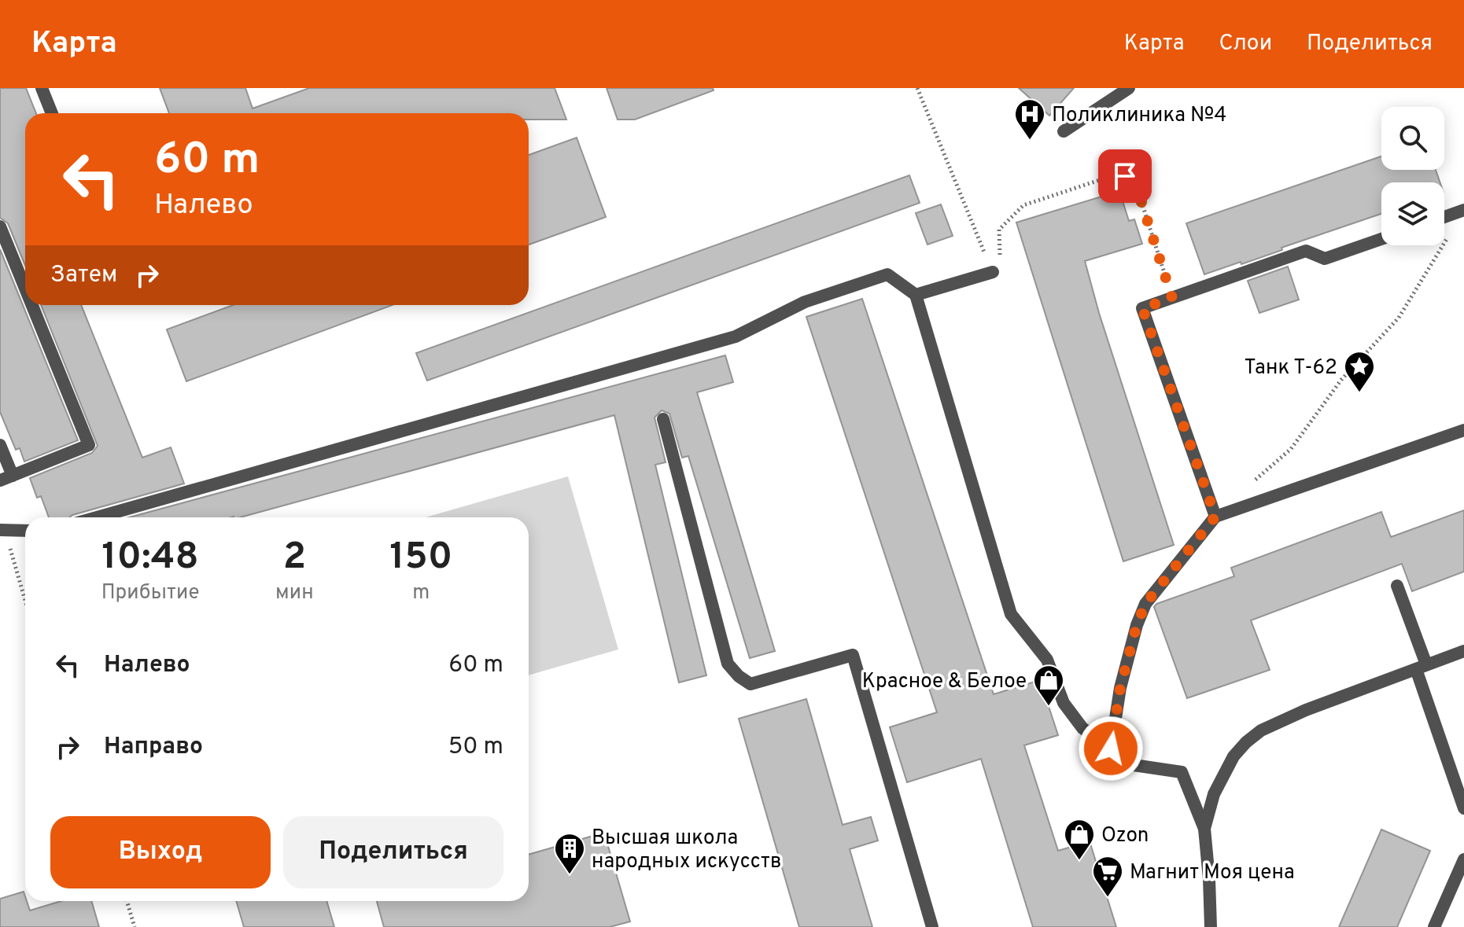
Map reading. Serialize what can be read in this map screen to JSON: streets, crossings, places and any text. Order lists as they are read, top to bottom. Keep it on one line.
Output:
{"places":{"hospital":["Поликлиника №4"],"place":["Танк Т-62"],"shop":["Красное & Белое","Ozon"],"building":["Высшая школа народных искусств"],"supermarket":["Магнит Моя цена"]},"page":{"header":"Карта","nav":["Карта","Слои","Поделиться"],"turn":["60 m","Налево"],"then":"Затем","eta":["10:48","Прибытие","2","мин","150","m"],"list":[{"name":"Налево","value":"60 m"},{"name":"Направо","value":"50 m"}],"buttons":["Выход","Поделиться"]}}
